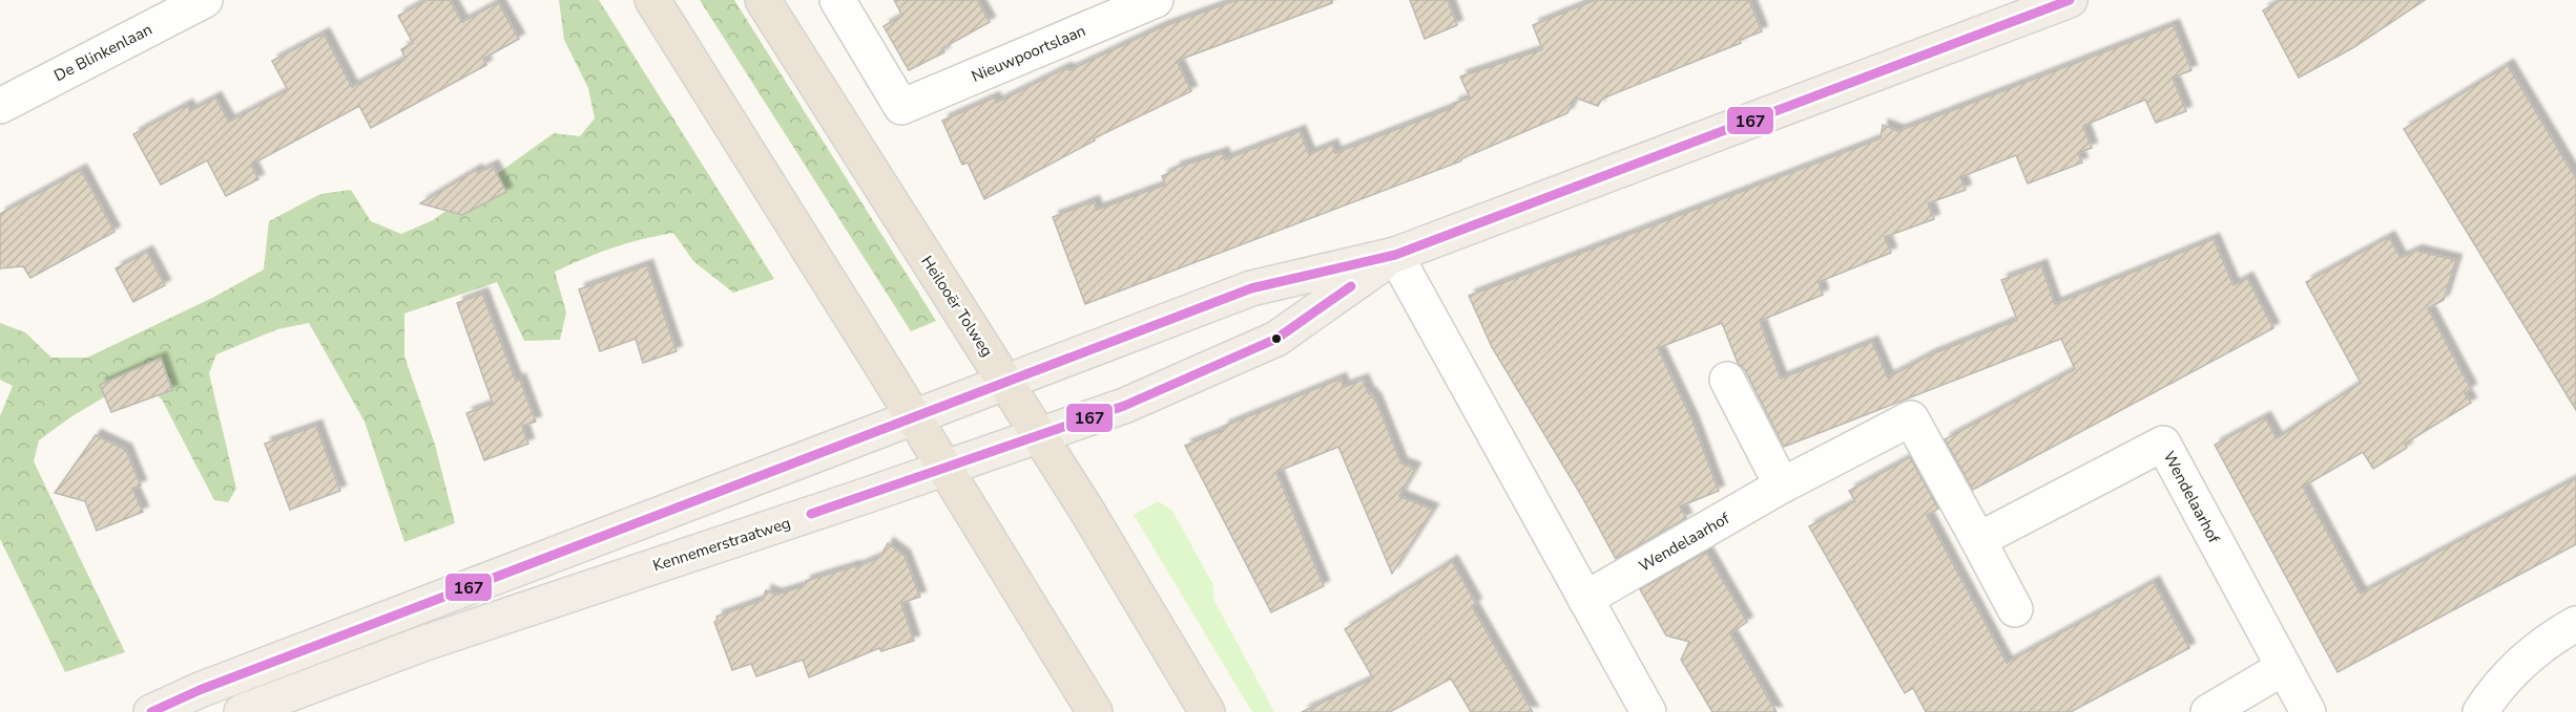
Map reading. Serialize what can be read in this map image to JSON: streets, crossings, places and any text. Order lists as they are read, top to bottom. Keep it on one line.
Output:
{"streets":{"highway":["Heilooër Tolweg"],"main road":["Kennemerstraatweg"],"street":["De Blinkenlaan","Nieuwpoortslaan","Wendelaarhof"]},"crossings":[["Heilooër Tolweg","Kennemerstraatweg"]],"lines":["transit line 167"]}
